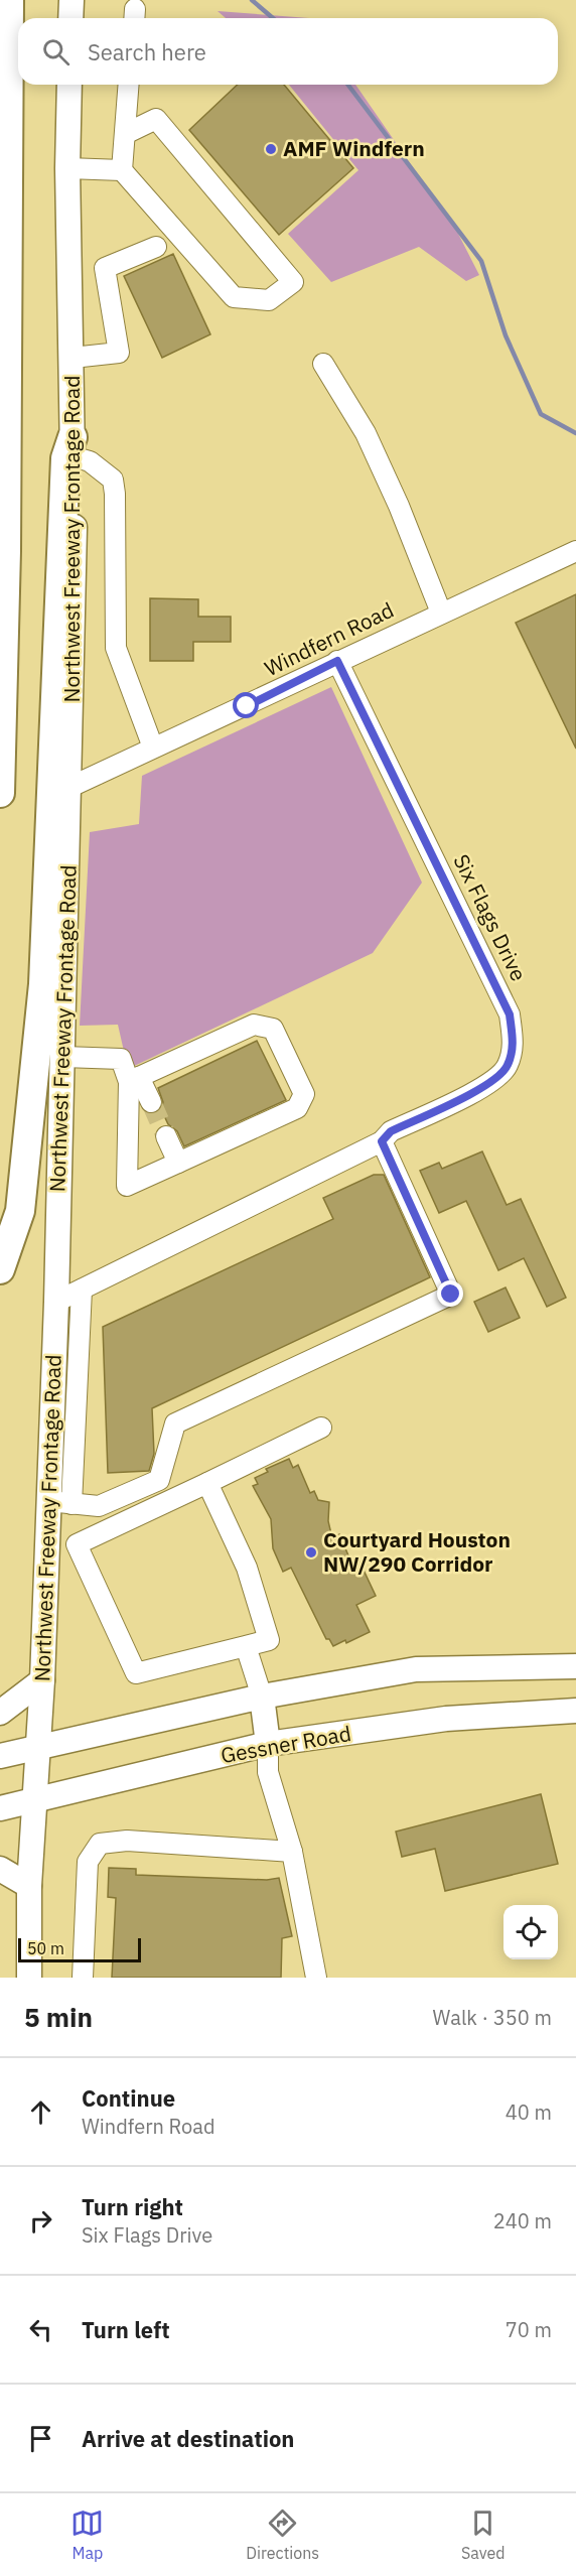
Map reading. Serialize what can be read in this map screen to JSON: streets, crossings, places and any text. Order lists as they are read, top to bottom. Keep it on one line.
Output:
{"streets":{"main road":["Northwest Freeway Frontage Road","Gessner Road"],"street":["Windfern Road","Six Flags Drive"]},"crossings":[["Northwest Freeway Frontage Road","Windfern Road"],["Northwest Freeway Frontage Road","Six Flags Drive"],["Northwest Freeway Frontage Road","Gessner Road"],["Windfern Road","Six Flags Drive"]],"places":["AMF Windfern","Courtyard Houston NW/290 Corridor"],"scale_bar":"50 m","page":{"search":"Search here","scale":"50 m","heading":["5 min","Walk · 350 m"],"list":[["Continue","Windfern Road","40 m"],["Turn right","Six Flags Drive","240 m"],["Turn left","70 m"],"Arrive at destination"],"nav":["Map","Directions","Saved"]}}
